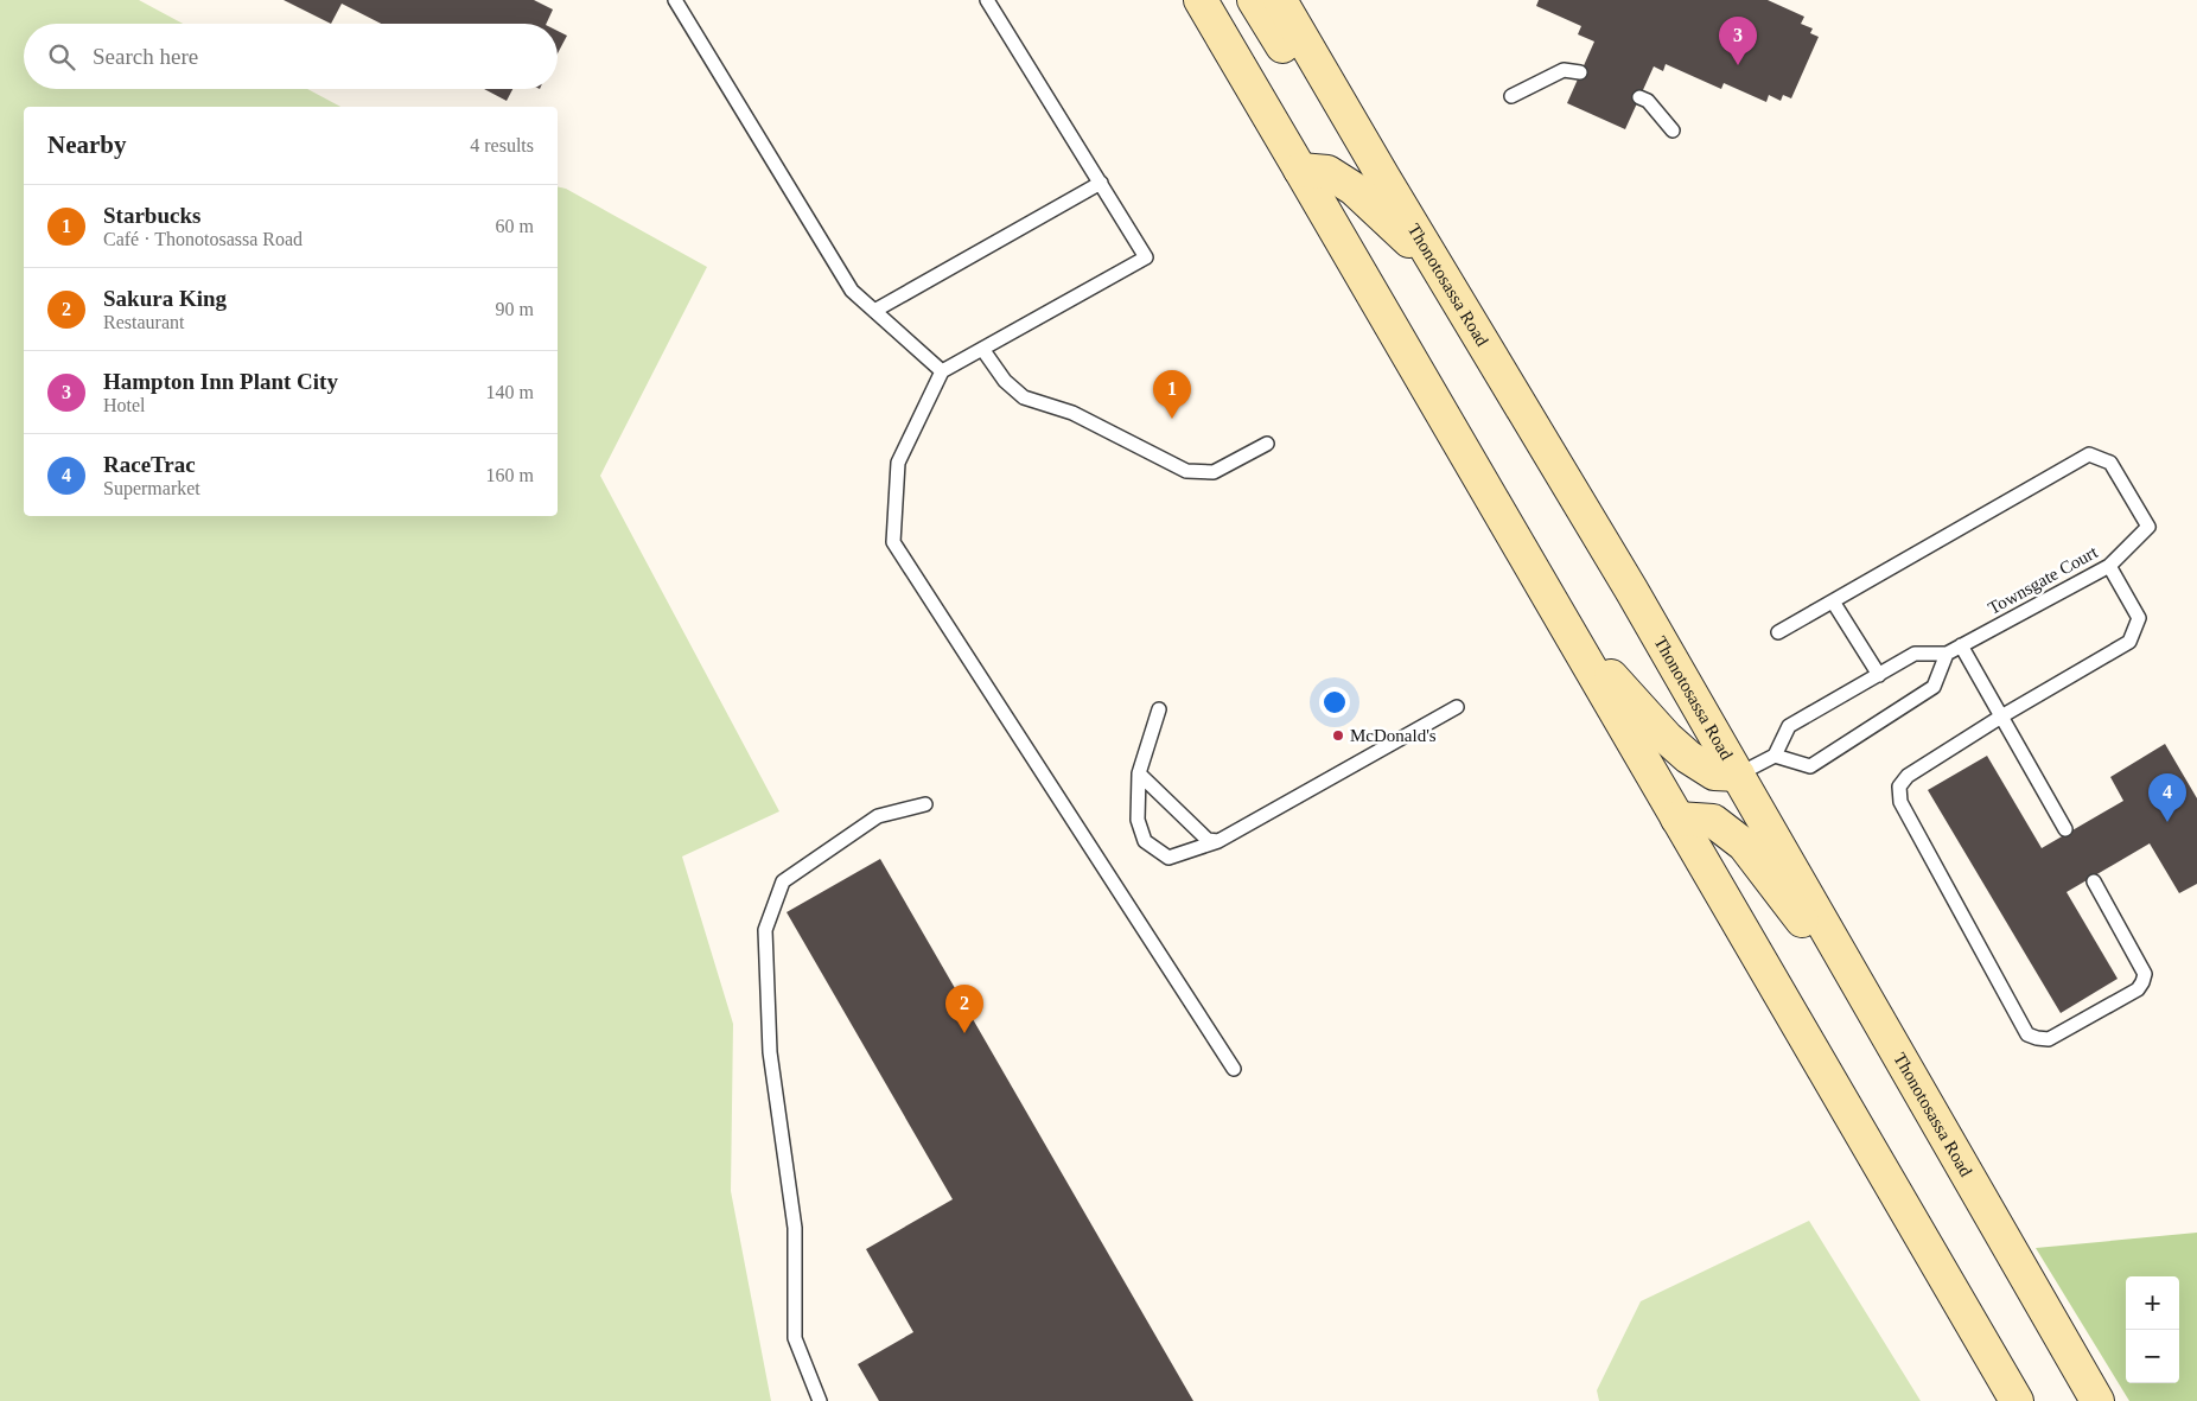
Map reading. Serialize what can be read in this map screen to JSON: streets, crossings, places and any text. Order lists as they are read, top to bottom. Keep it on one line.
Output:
{"streets":{"main road":["Thonotosassa Road"],"lane":["Townsgate Court"]},"places":["McDonald's"],"page":{"pins":["3","1","4","2"],"search":"Search here","heading":["Nearby","4 results"],"list":[{"mark":"1","name":"Starbucks","note":"Café · Thonotosassa Road","value":"60 m"},{"mark":"2","name":"Sakura King","note":"Restaurant","value":"90 m"},{"mark":"3","name":"Hampton Inn Plant City","note":"Hotel","value":"140 m"},{"mark":"4","name":"RaceTrac","note":"Supermarket","value":"160 m"}],"map_buttons":["+","−"]}}
